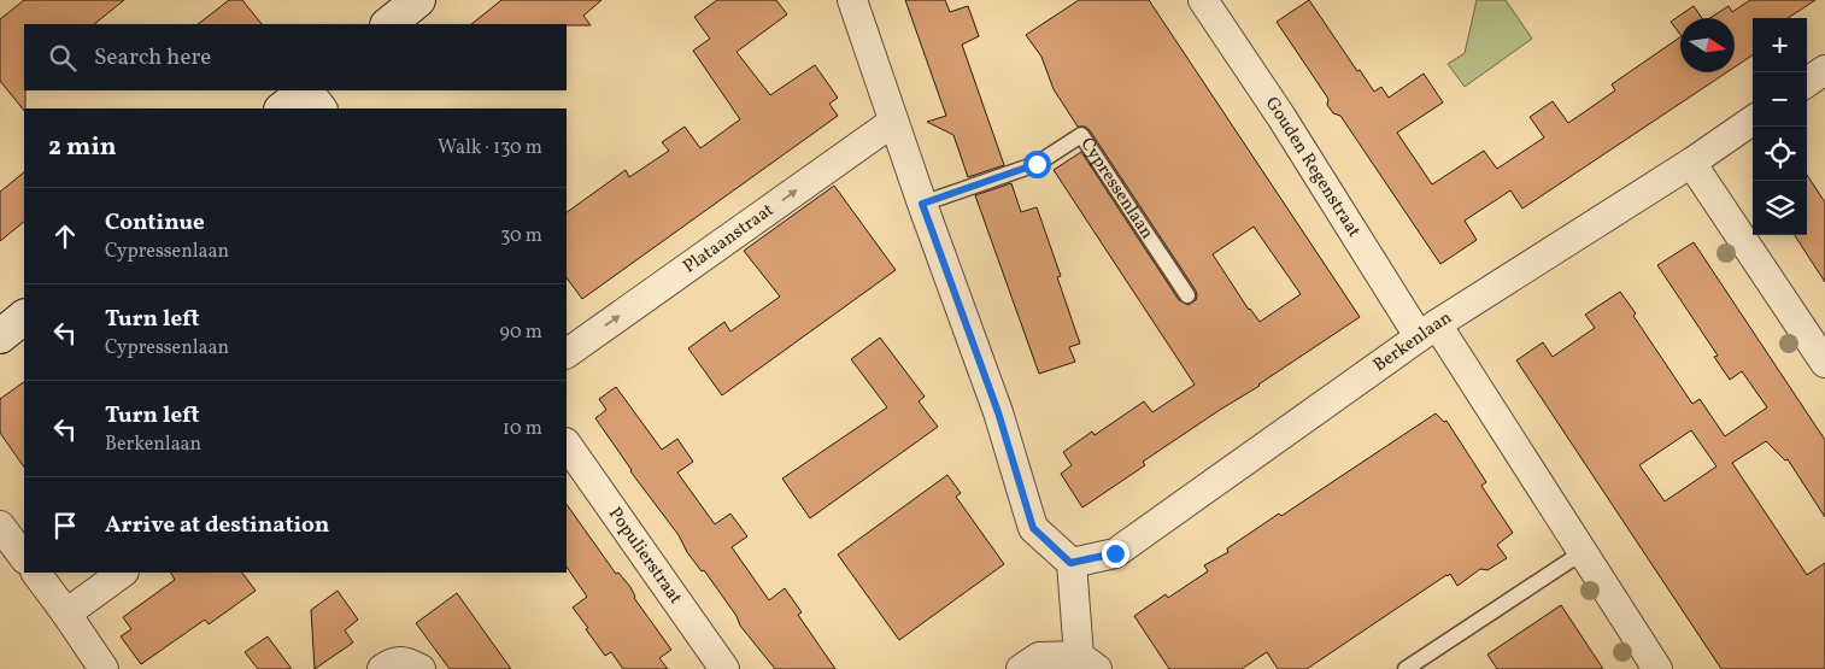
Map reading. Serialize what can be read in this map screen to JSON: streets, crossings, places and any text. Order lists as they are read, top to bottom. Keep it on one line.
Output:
{"streets":{"street":["Gouden Regenstraat","Plataanstraat","Berkenlaan","Populierstraat"],"lane":["Cypressenlaan"]},"crossings":[["Gouden Regenstraat","Berkenlaan"]],"one_way":["Plataanstraat"],"north":"right","page":{"map_buttons":["+","−"],"search":"Search here","heading":["2 min","Walk · 130 m"],"list":[["Continue","Cypressenlaan","30 m"],["Turn left","Cypressenlaan","90 m"],["Turn left","Berkenlaan","10 m"],"Arrive at destination"]}}
